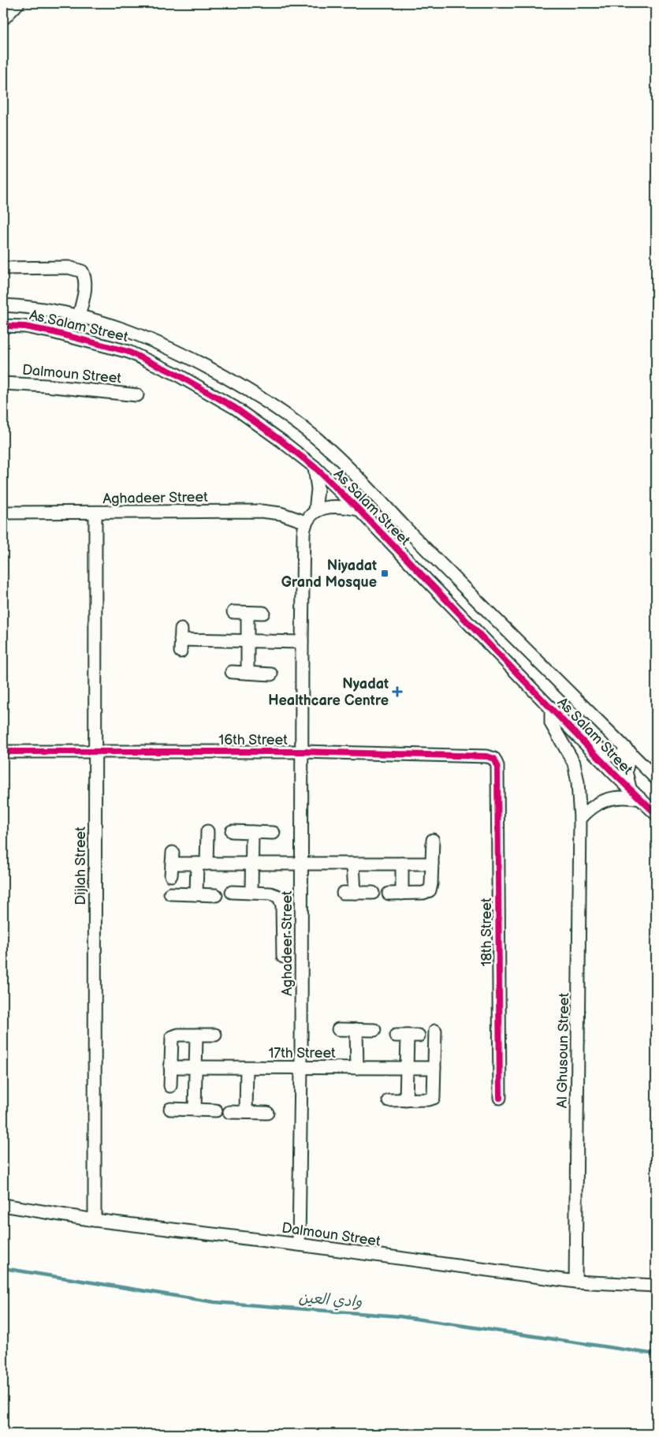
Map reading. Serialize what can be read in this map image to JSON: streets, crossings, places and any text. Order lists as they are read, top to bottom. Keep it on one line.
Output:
{"streets":{"street":["As Salam Street","Dalmoun Street","Aghadeer Street","16th Street","Dijlah Street","18th Street","Al Ghusoun Street","17th Street"]},"crossings":[["As Salam Street","Al Ghusoun Street"],["Dalmoun Street","Aghadeer Street"],["Dalmoun Street","Dijlah Street"],["Dalmoun Street","Al Ghusoun Street"],["Aghadeer Street","16th Street"],["Aghadeer Street","Dijlah Street"],["Aghadeer Street","17th Street"],["16th Street","Dijlah Street"],["16th Street","18th Street"]],"water":["وادي العين"],"places":{"transit":["Niyadat Grand Mosque"],"health":["Nyadat Healthcare Centre"]}}
